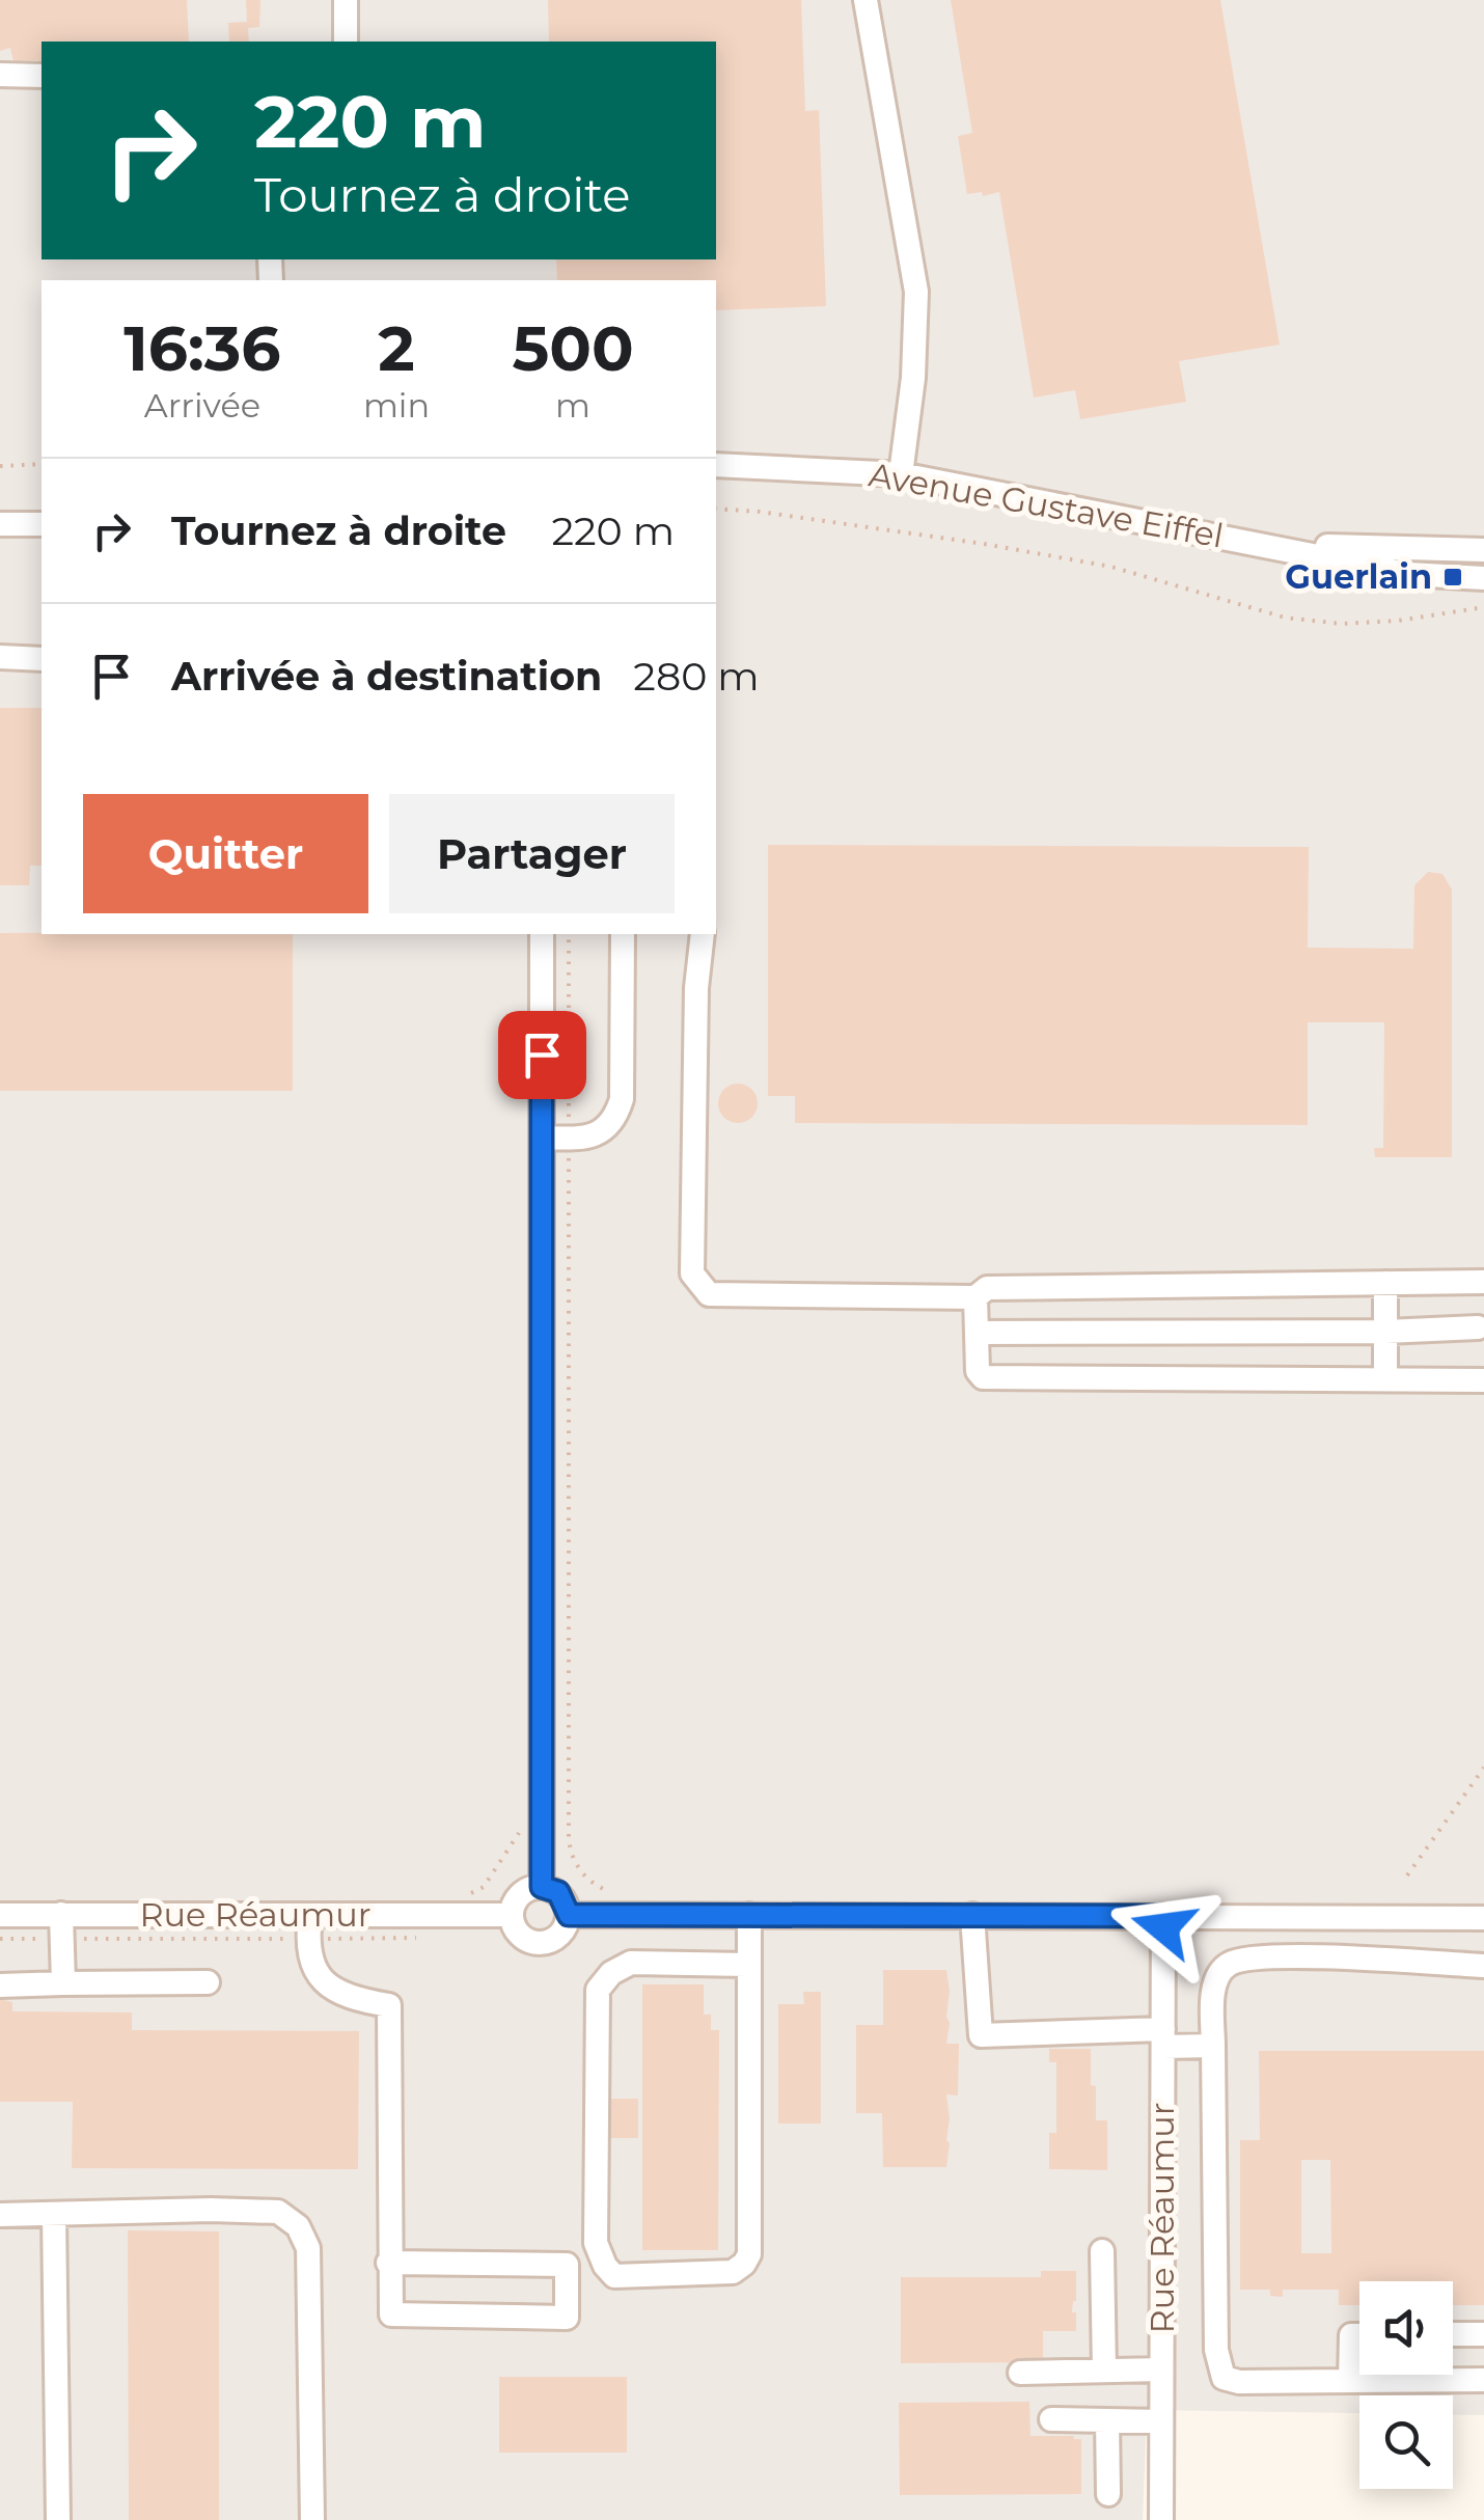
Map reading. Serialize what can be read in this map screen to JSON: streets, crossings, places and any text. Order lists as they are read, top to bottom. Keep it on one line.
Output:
{"streets":{"street":["Avenue Gustave Eiffel","Rue Réaumur"]},"places":{"transit":["Guerlain"]},"page":{"turn":["220 m","Tournez à droite"],"eta":["16:36","Arrivée","2","min","500","m"],"list":[{"name":"Tournez à droite","value":"220 m"},{"name":"Arrivée à destination","value":"280 m"}],"buttons":["Quitter","Partager"]}}
